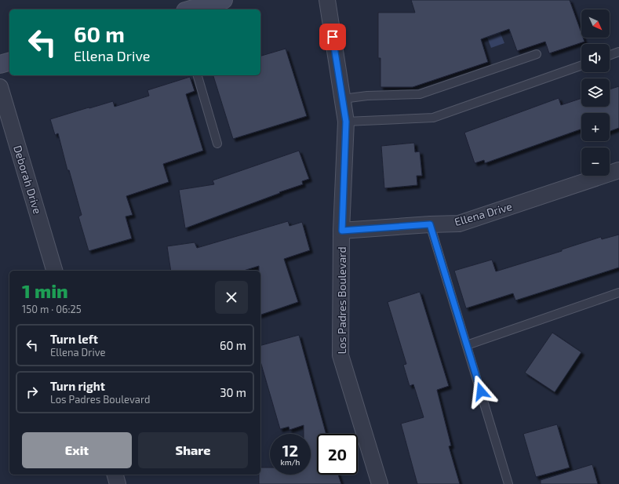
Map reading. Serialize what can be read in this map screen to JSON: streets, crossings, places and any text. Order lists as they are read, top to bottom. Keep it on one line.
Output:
{"streets":{"street":["Deborah Drive","Ellena Drive","Los Padres Boulevard"]},"crossings":[["Ellena Drive","Los Padres Boulevard"]],"north":"bottom right","page":{"map_buttons":["+","−"],"turn":["60 m","Ellena Drive"],"heading":["1 min","150 m · 06:25"],"list":[{"name":"Turn left","note":"Ellena Drive","value":"60 m"},{"name":"Turn right","note":"Los Padres Boulevard","value":"30 m"}],"buttons":["Exit","Share"],"speed":"12 km/h","limit":"20"}}
